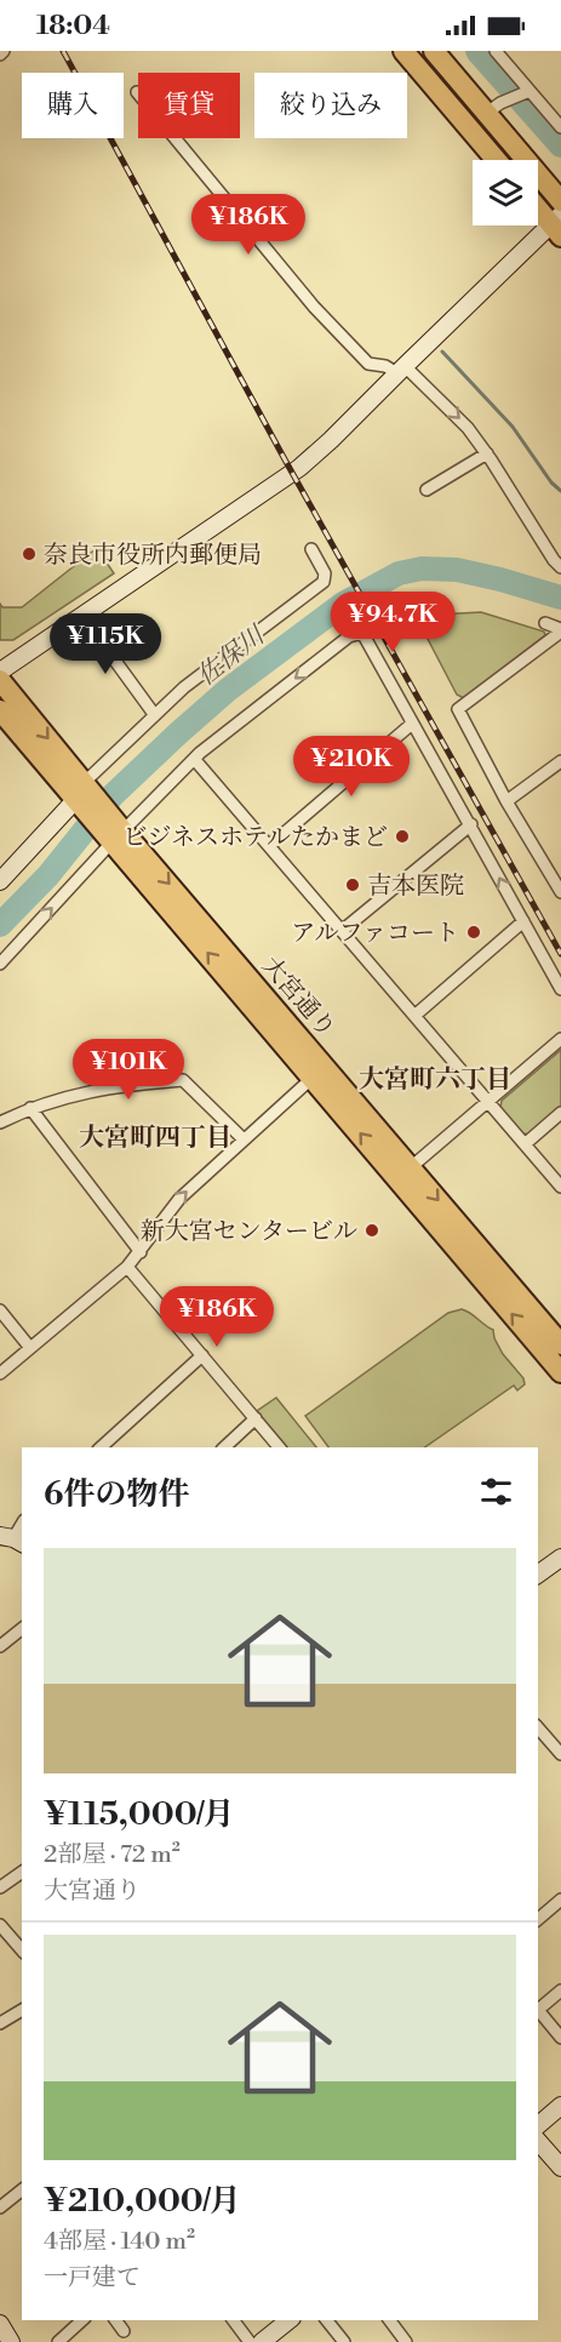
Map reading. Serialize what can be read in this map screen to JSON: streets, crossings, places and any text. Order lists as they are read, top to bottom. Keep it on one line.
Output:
{"streets":{"highway":["大宮通り"]},"districts":["大宮町六丁目","大宮町四丁目"],"water":["佐保川"],"places":["奈良市役所内郵便局","ビジネスホテルたかまど","吉本医院","アルファコート","新大宮センタービル"],"page":{"status":"18:04","chip":["購入","賃貸","絞り込み"],"price":["¥186K","¥94.7K","¥115K","¥210K","¥101K","¥186K"],"heading":"6件の物件","list":[{"name":"¥115,000/月","note":"2部屋 · 72 m² · 大宮通り"},{"name":"¥210,000/月","note":"4部屋 · 140 m² · 一戸建て"}]}}
